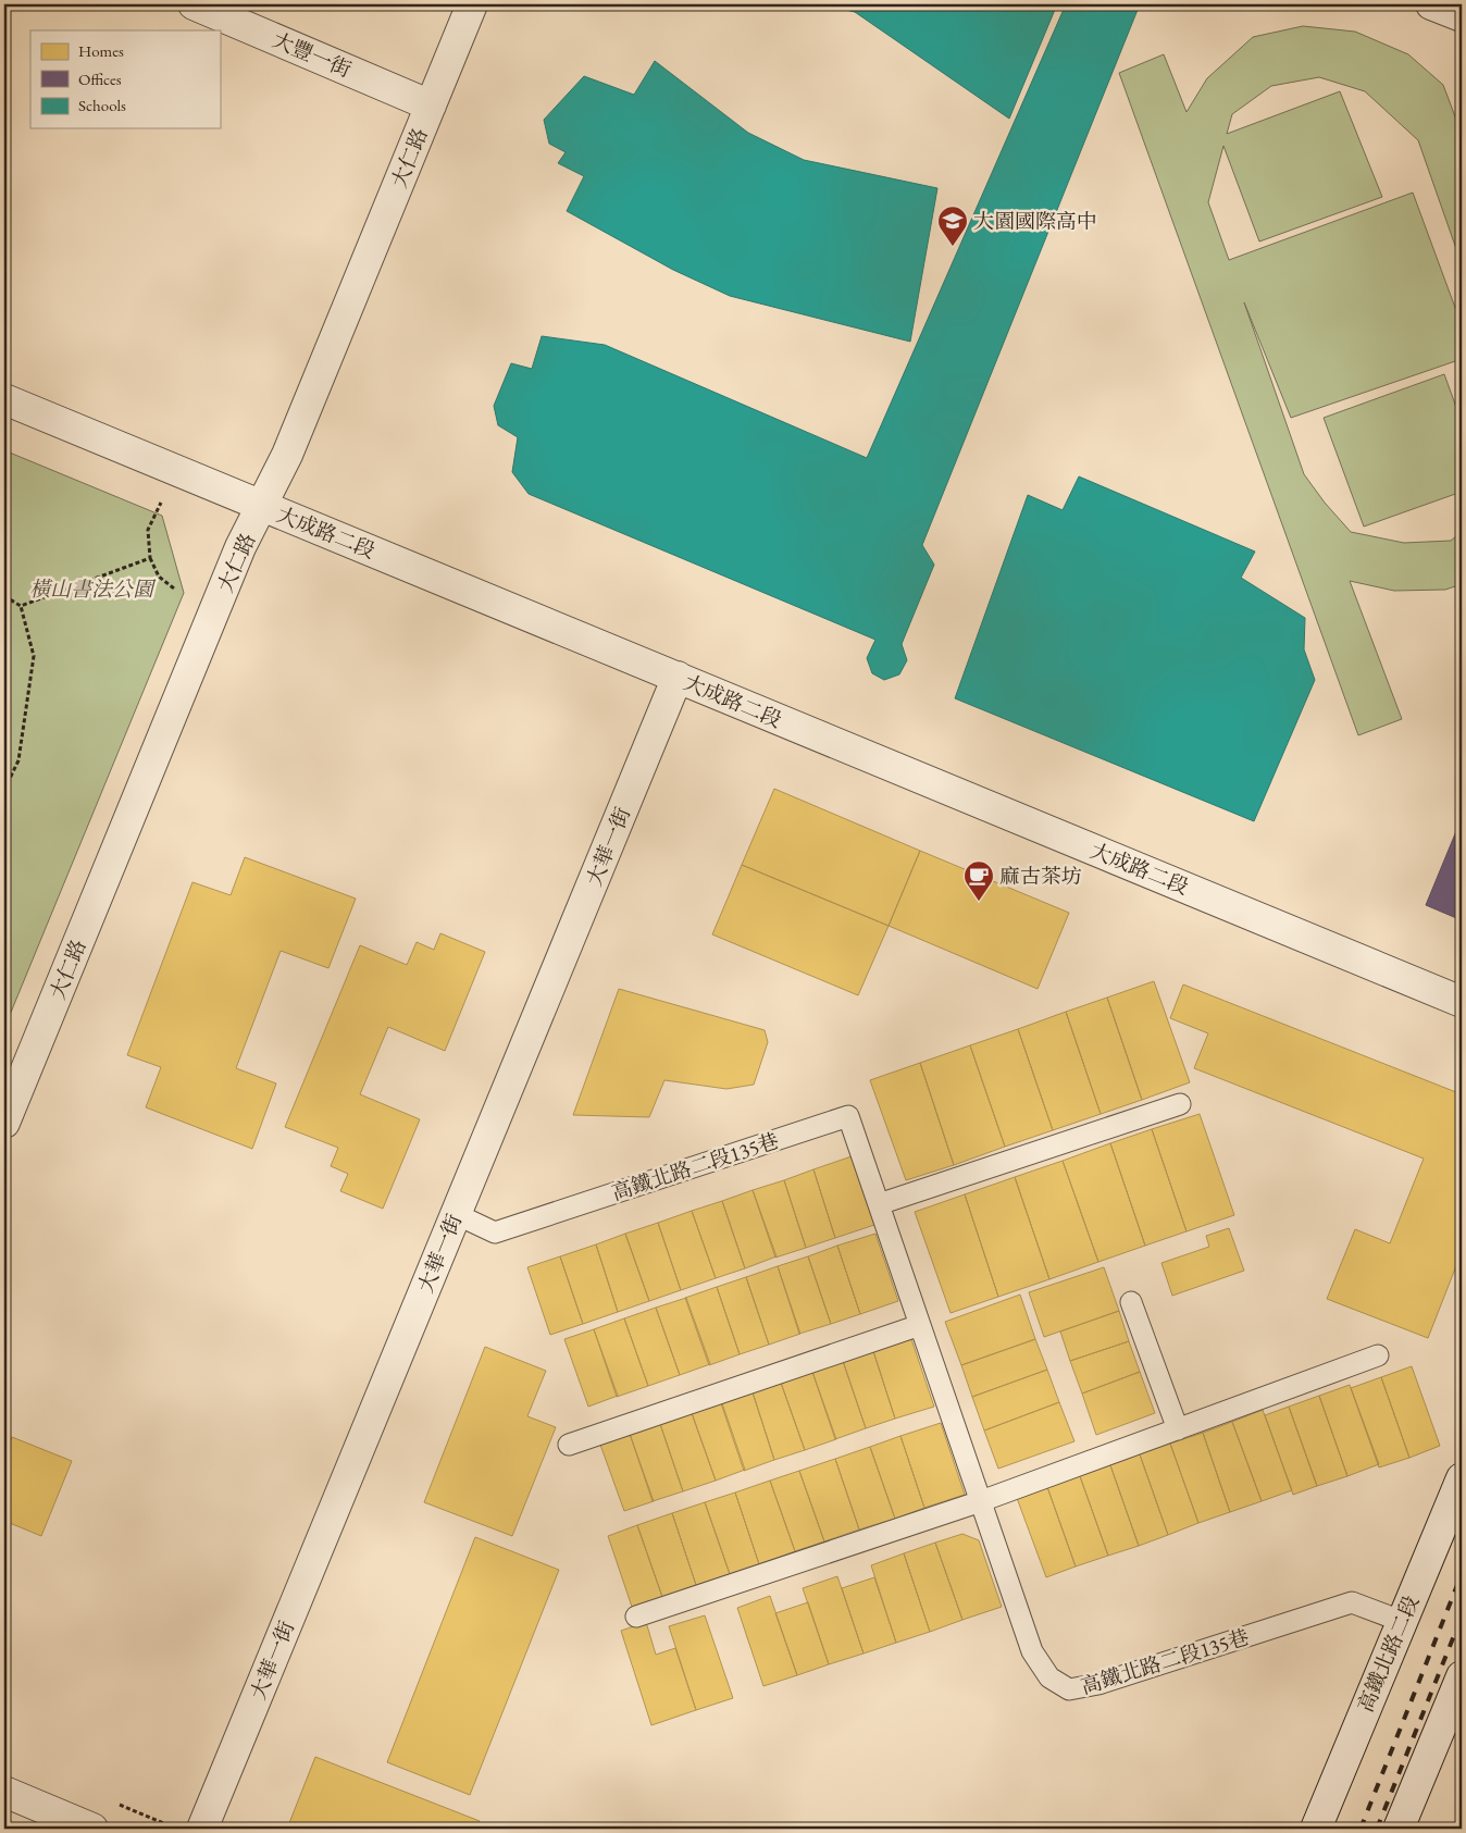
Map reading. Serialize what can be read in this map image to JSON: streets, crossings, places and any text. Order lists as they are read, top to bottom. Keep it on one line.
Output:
{"streets":{"street":["大豐一街","大仁路","大成路二段","大華一街","高鐵北路二段"],"lane":["高鐵北路二段135巷"]},"crossings":[["大豐一街","大仁路"],["大仁路","大成路二段"],["大成路二段","大華一街"],["大華一街","高鐵北路二段135巷"],["高鐵北路二段135巷","高鐵北路二段"]],"parks":["橫山書法公園"],"places":{"school or university":["大園國際高中"],"cafe":["麻古茶坊"]},"legend":["Homes","Offices","Schools"]}
